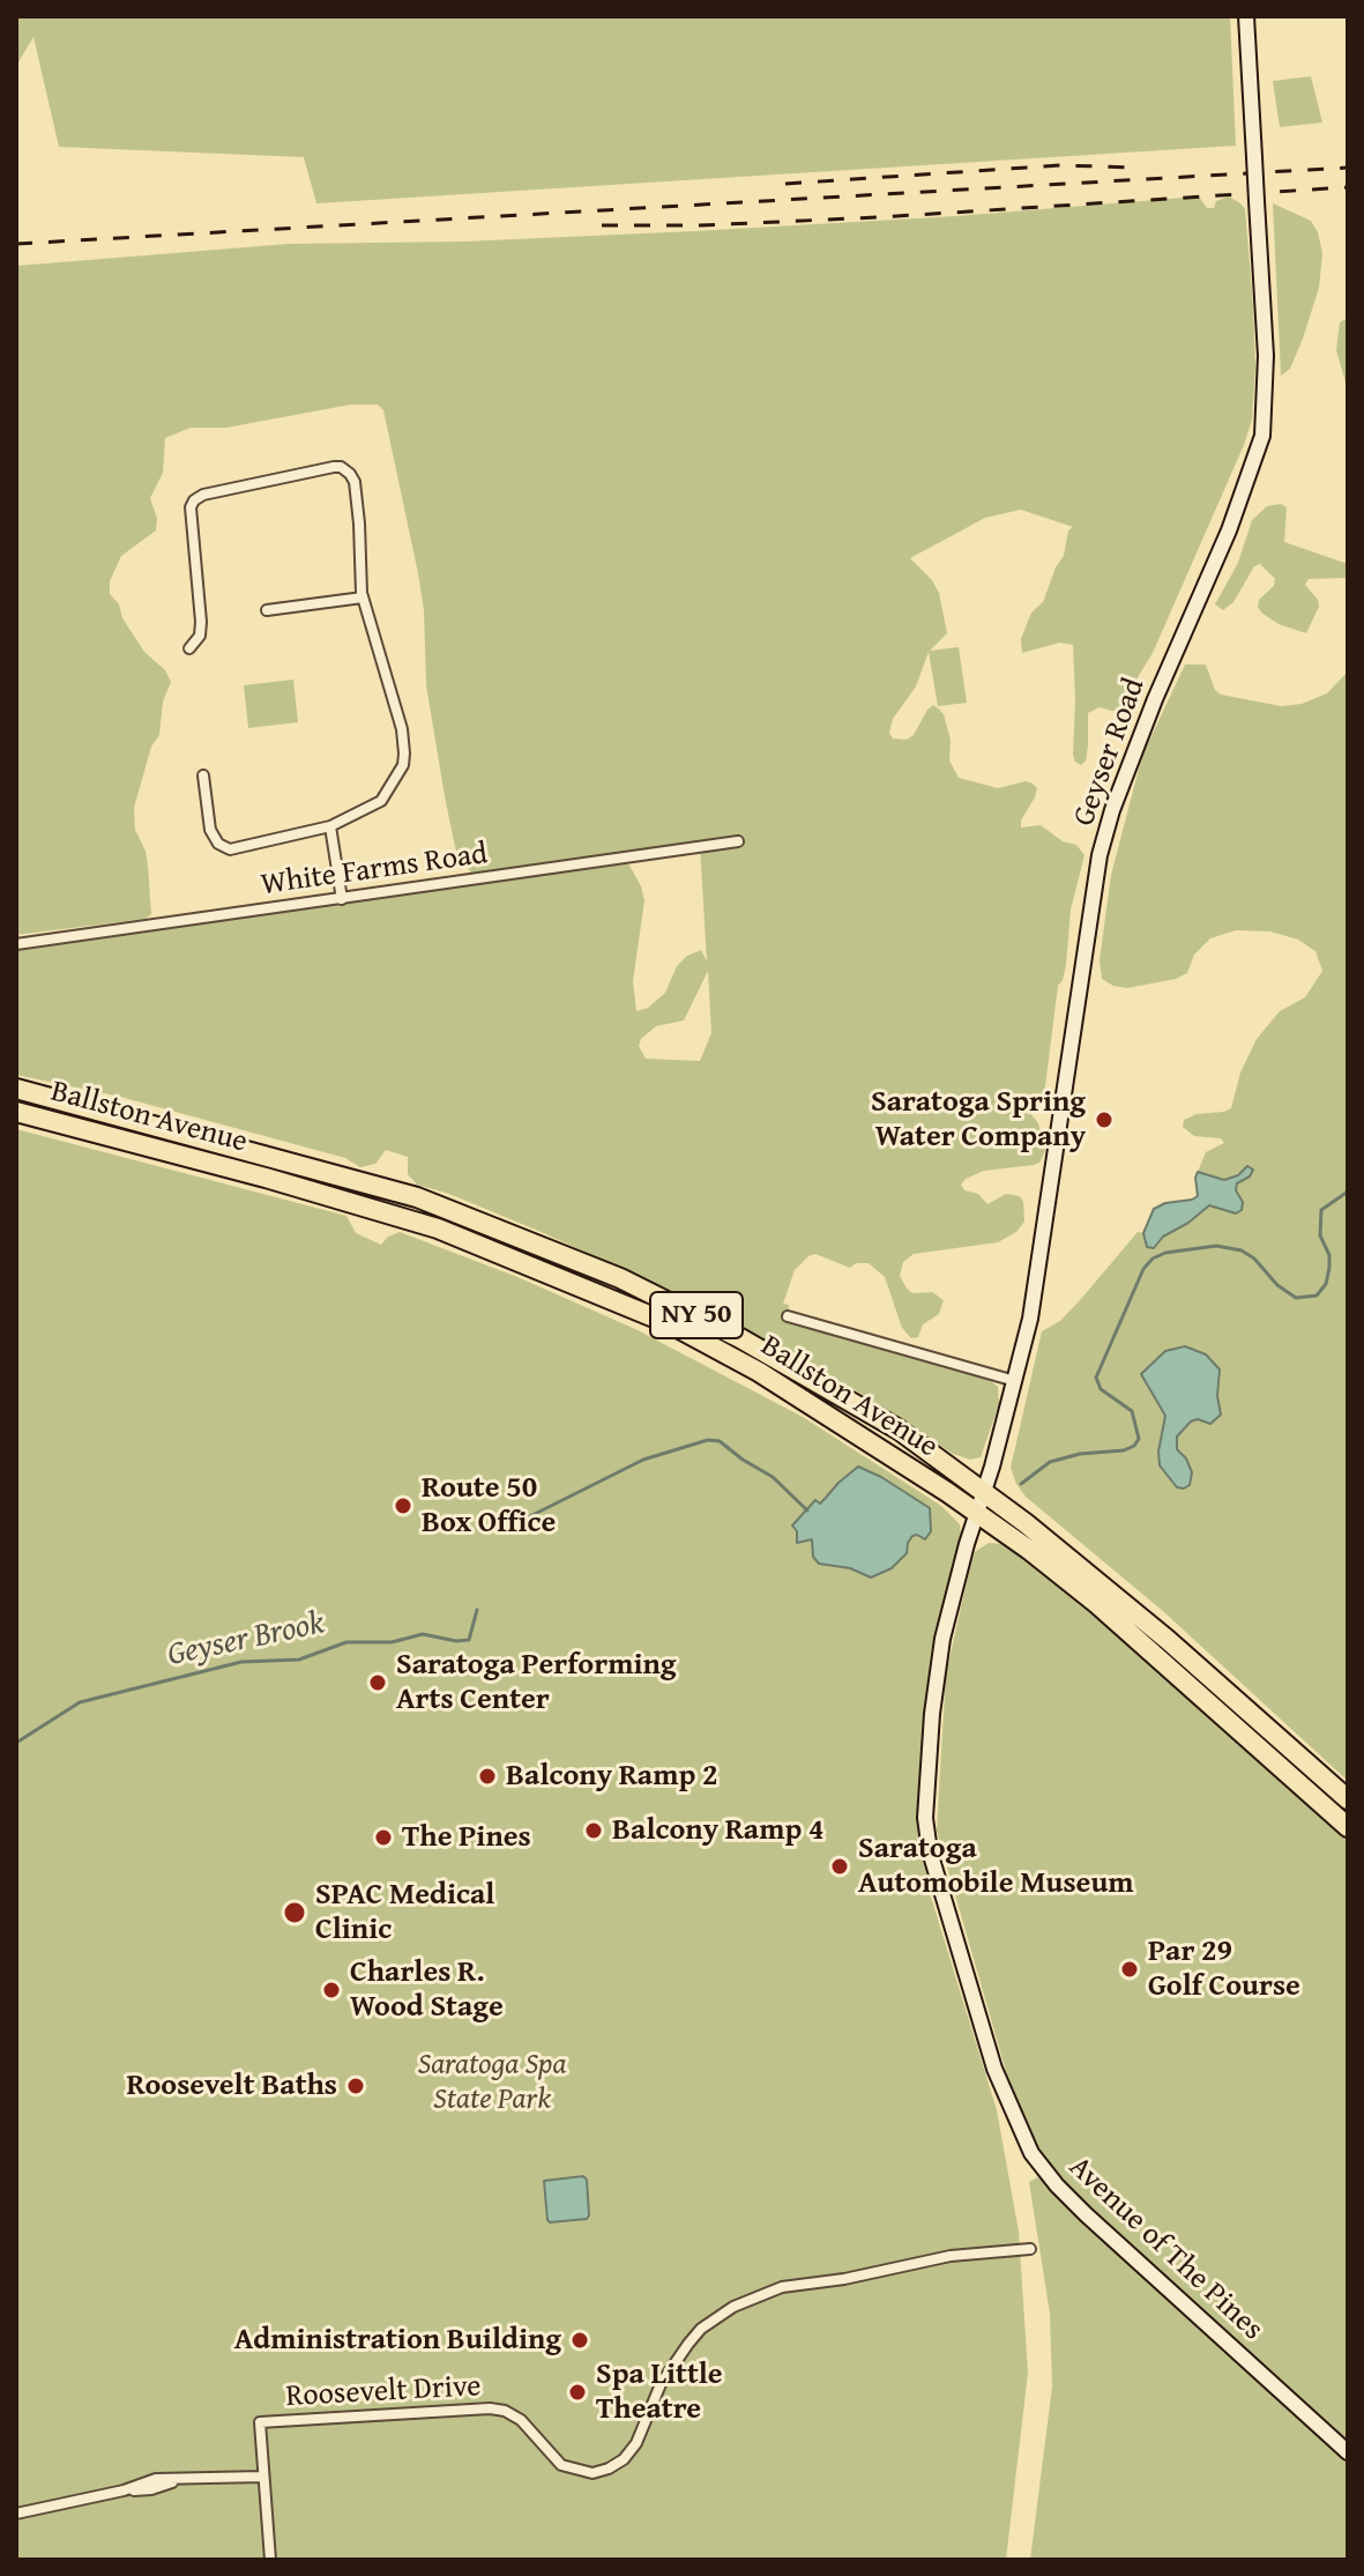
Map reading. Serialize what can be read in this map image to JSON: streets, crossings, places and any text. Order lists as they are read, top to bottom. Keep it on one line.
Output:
{"streets":{"highway":["Ballston Avenue","NY 50"],"street":["Geyser Road","White Farms Road","Avenue of The Pines","Roosevelt Drive"]},"crossings":[["Geyser Road","Ballston Avenue"],["Geyser Road","Avenue of The Pines"],["Ballston Avenue","Avenue of The Pines"]],"water":["Geyser Brook"],"parks":["Saratoga Spa State Park"],"places":["Saratoga Spring Water Company","Route 50 Box Office","Saratoga Performing Arts Center","Balcony Ramp 2","Balcony Ramp 4","The Pines","Saratoga Automobile Museum","SPAC Medical Clinic","Par 29 Golf Course","Charles R. Wood Stage","Roosevelt Baths","Administration Building","Spa Little Theatre"]}
